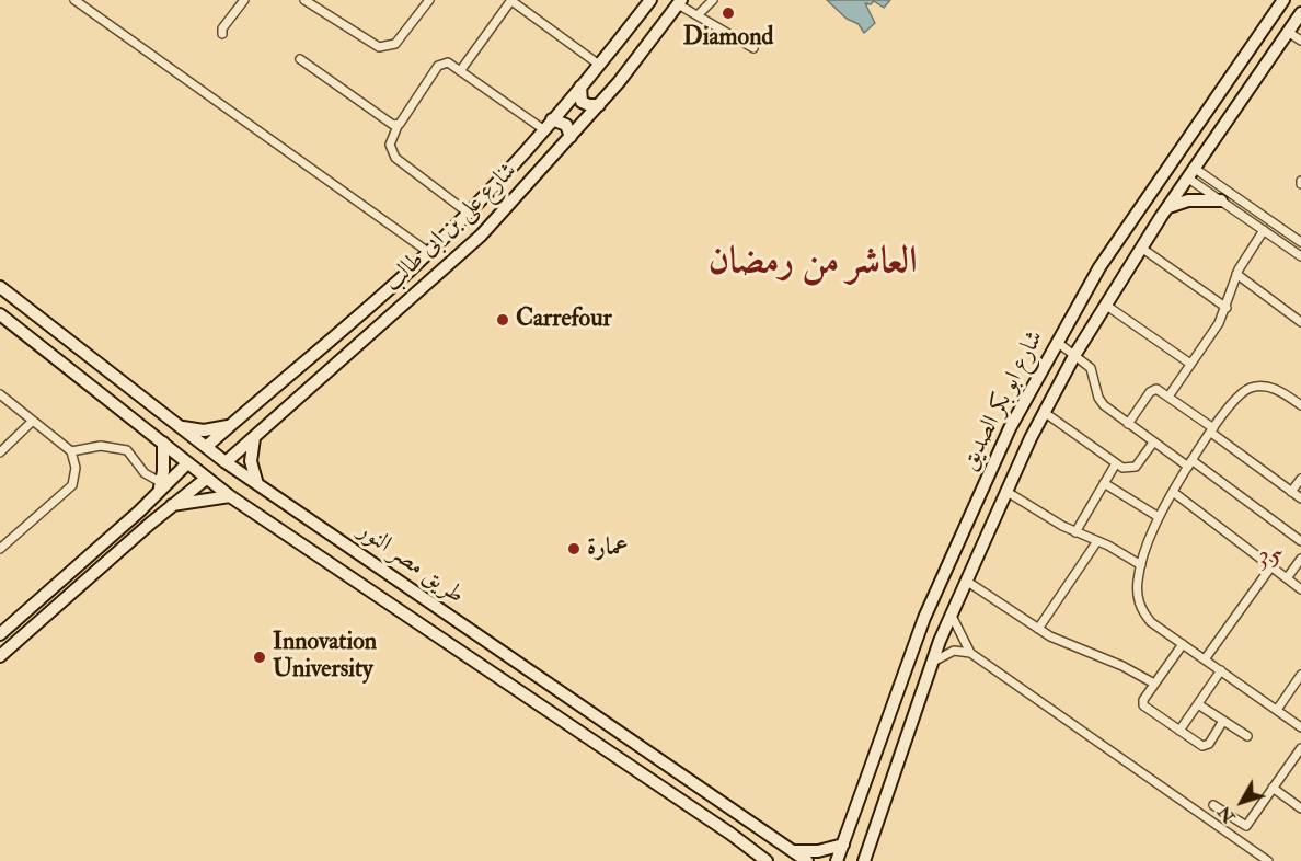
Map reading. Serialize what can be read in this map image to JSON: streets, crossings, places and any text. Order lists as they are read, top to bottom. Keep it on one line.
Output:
{"streets":{"street":["شارع على بن ابى طالب","شارع ابو بكر الصديق","طريق مصر النور"]},"crossings":[["شارع على بن ابى طالب","طريق مصر النور"]],"districts":["العاشر من رمضان","35"],"places":["Diamond","Carrefour","عمارة","Innovation University"],"north":"bottom left"}
